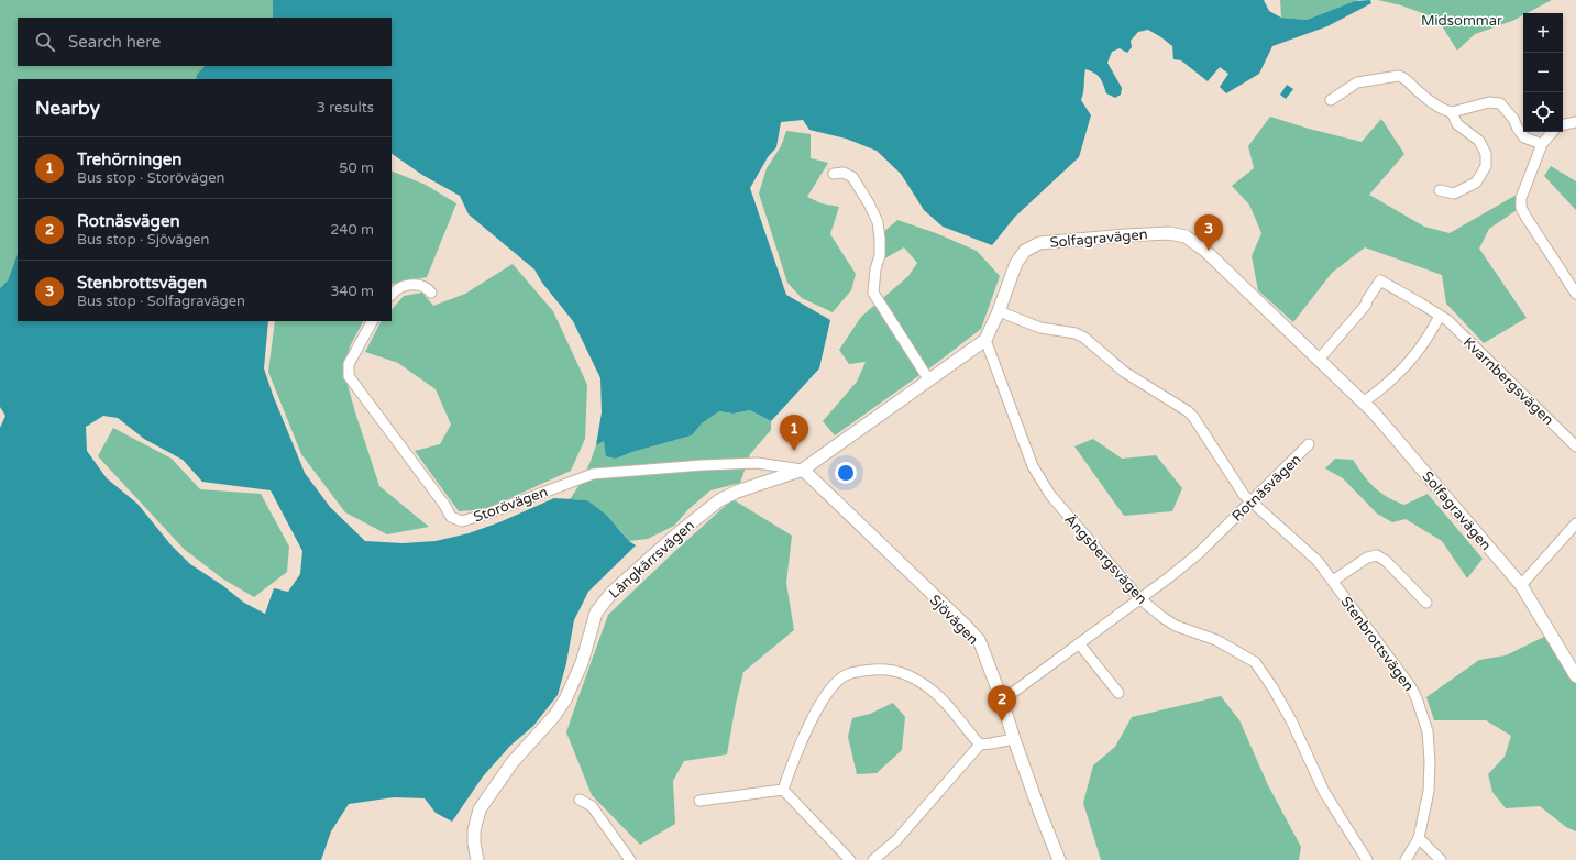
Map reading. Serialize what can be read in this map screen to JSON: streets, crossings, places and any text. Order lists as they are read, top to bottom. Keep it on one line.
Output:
{"streets":{"street":["Solfagravägen","Kvarnbergsvägen","Rotnäsvägen","Storövägen","Långkärrsvägen","Ängsbergsvägen","Sjövägen","Stenbrottsvägen"]},"crossings":[["Solfagravägen","Storövägen"],["Solfagravägen","Långkärrsvägen"],["Solfagravägen","Ängsbergsvägen"],["Solfagravägen","Sjövägen"],["Solfagravägen","Stenbrottsvägen"],["Rotnäsvägen","Ängsbergsvägen"],["Rotnäsvägen","Sjövägen"],["Rotnäsvägen","Stenbrottsvägen"],["Storövägen","Sjövägen"]],"parks":["Midsommar"],"page":{"map_buttons":["+","−"],"search":"Search here","heading":["Nearby","3 results"],"list":[{"mark":"1","name":"Trehörningen","note":"Bus stop · Storövägen","value":"50 m"},{"mark":"2","name":"Rotnäsvägen","note":"Bus stop · Sjövägen","value":"240 m"},{"mark":"3","name":"Stenbrottsvägen","note":"Bus stop · Solfagravägen","value":"340 m"}],"pins":["3","1","2"]}}
